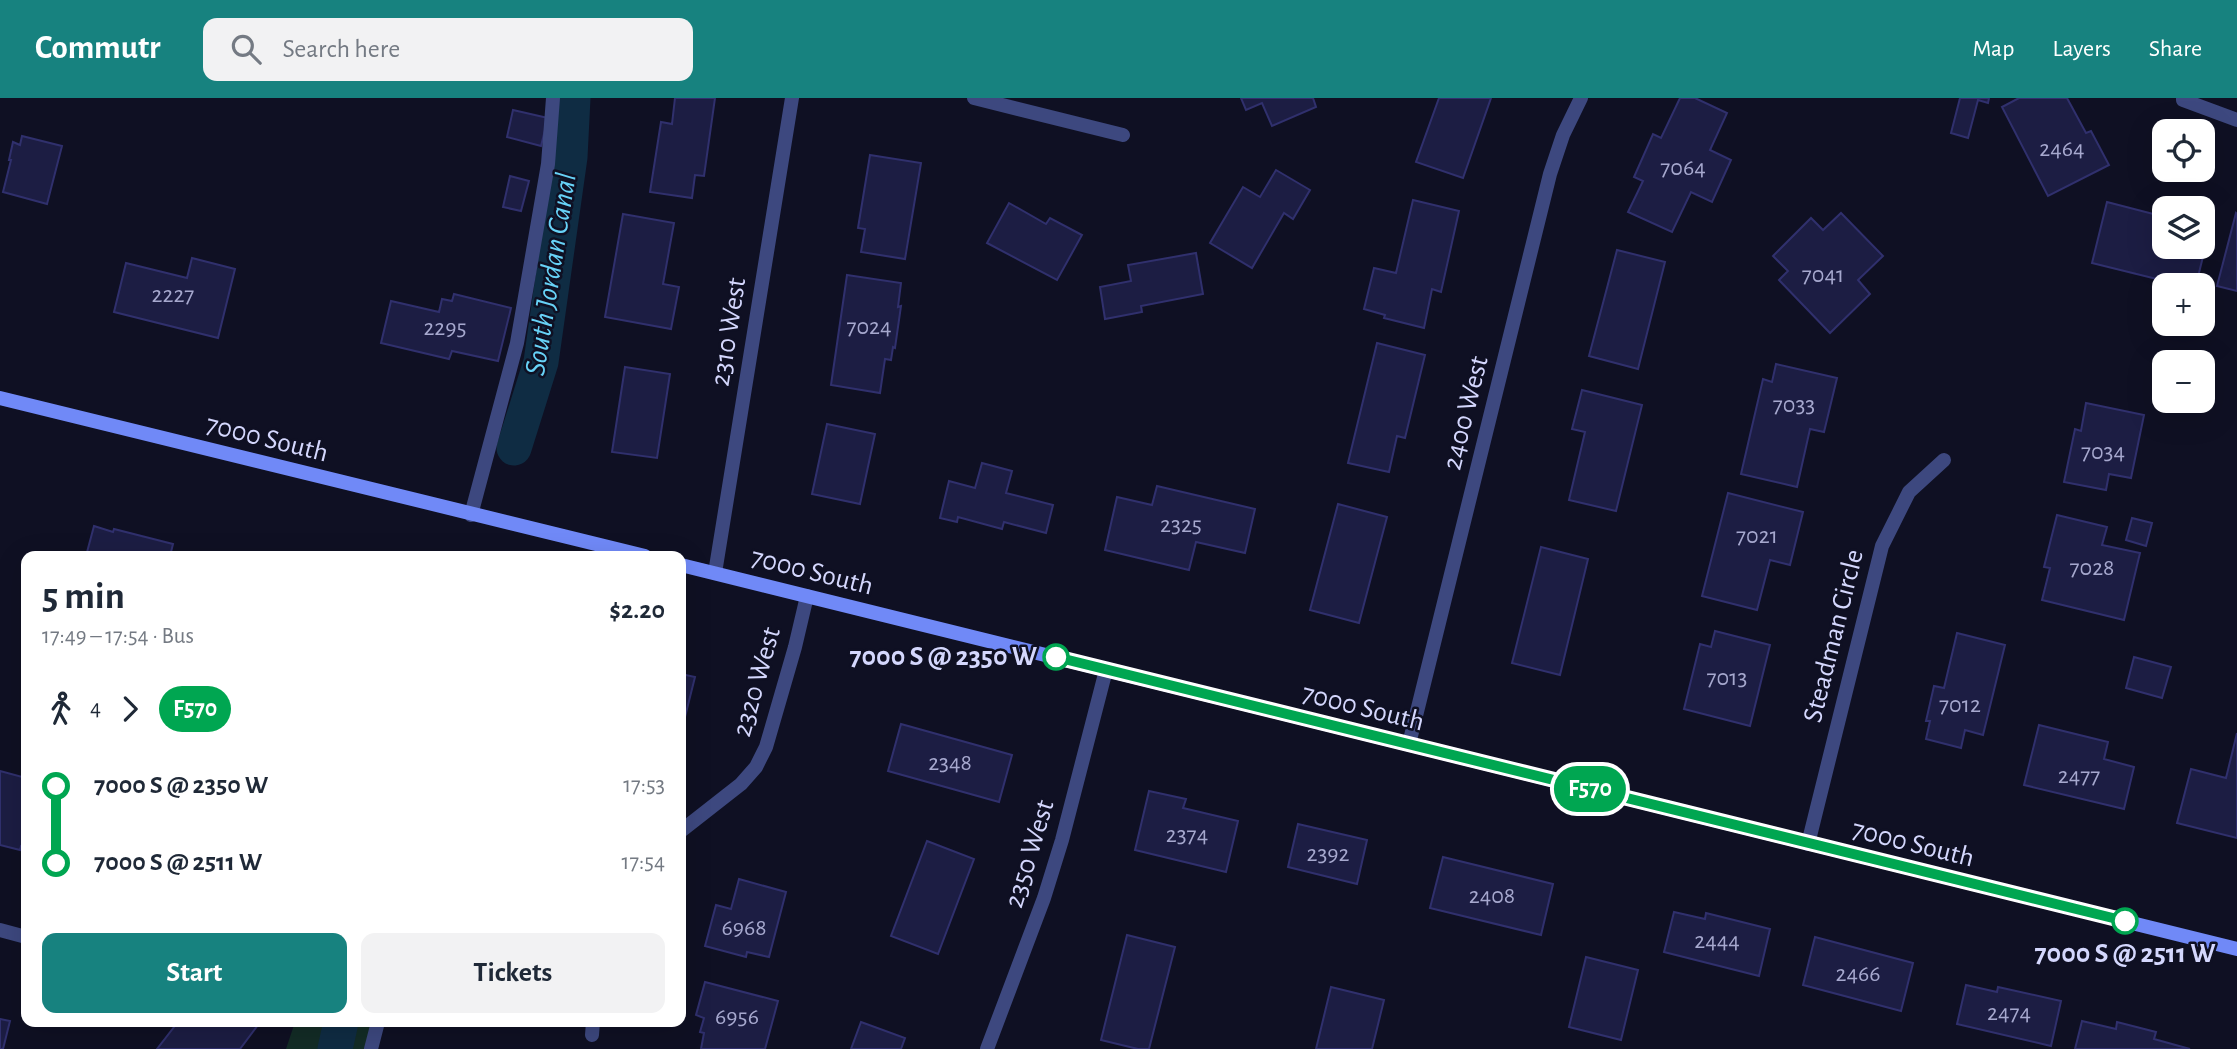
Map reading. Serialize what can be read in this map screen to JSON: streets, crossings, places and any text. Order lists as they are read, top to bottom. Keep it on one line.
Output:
{"streets":{"main road":["7000 South"],"street":["2310 West","2400 West","Steadman Circle","2320 West","2350 West"]},"crossings":[["2310 West","7000 South"],["2400 West","7000 South"],["7000 South","Steadman Circle"],["7000 South","2320 West"],["7000 South","2350 West"]],"water":["South Jordan Canal"],"places":["7000 S @ 2350 W","7000 S @ 2511 W"],"lines":["bus line F570"],"house_numbers":["2464","7064","7041","2227","7024","2295","7033","7034","2325","7021","7028","7013","7012","2348","2477","2374","2392","2408","6968","2444","2466","2474","6956"],"page":{"header":"Commutr","search":"Search here","nav":["Map","Layers","Share"],"on_map":"F570","map_buttons":["+","−"],"heading":["5 min","17:49 – 17:54 · Bus","$2.20"],"legs":["4","F570"],"list":[{"name":"7000 S @ 2350 W","value":"17:53"},{"name":"7000 S @ 2511 W","value":"17:54"}],"buttons":["Start","Tickets"]}}
